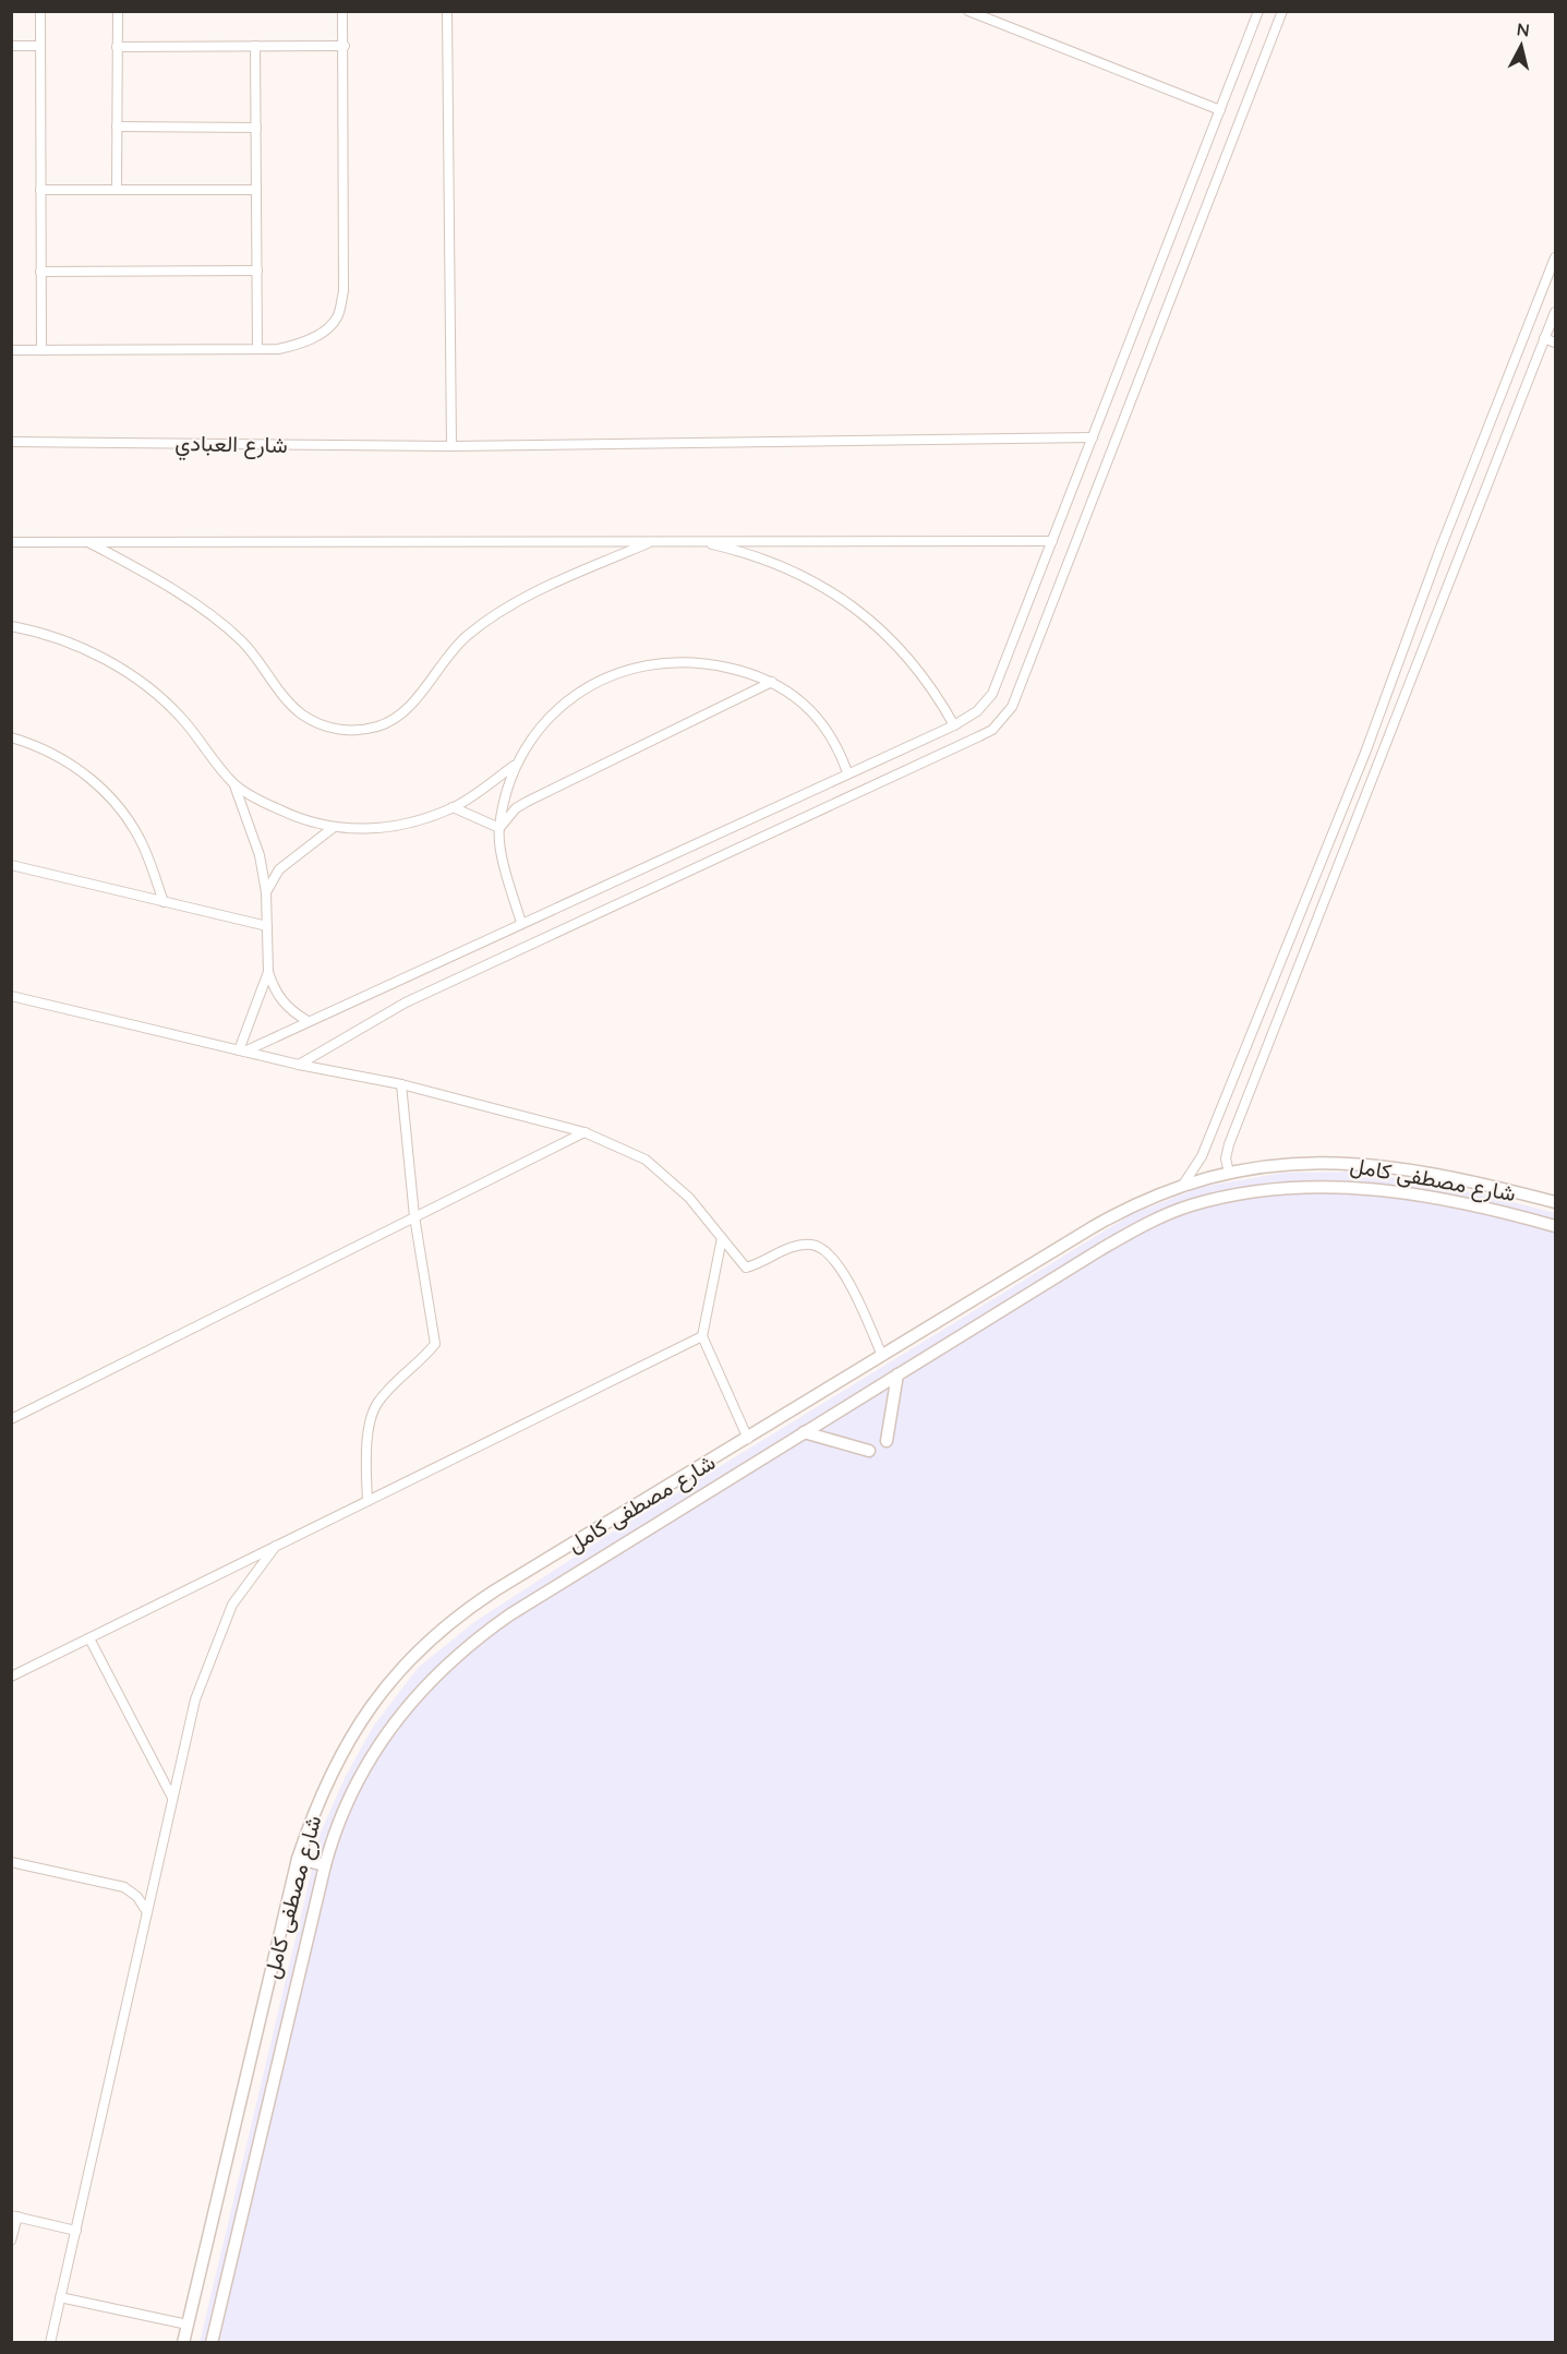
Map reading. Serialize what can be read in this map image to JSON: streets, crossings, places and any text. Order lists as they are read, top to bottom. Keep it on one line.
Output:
{"streets":{"street":["شارع العبادي","شارع مصطفى كامل"]},"north":"top"}
